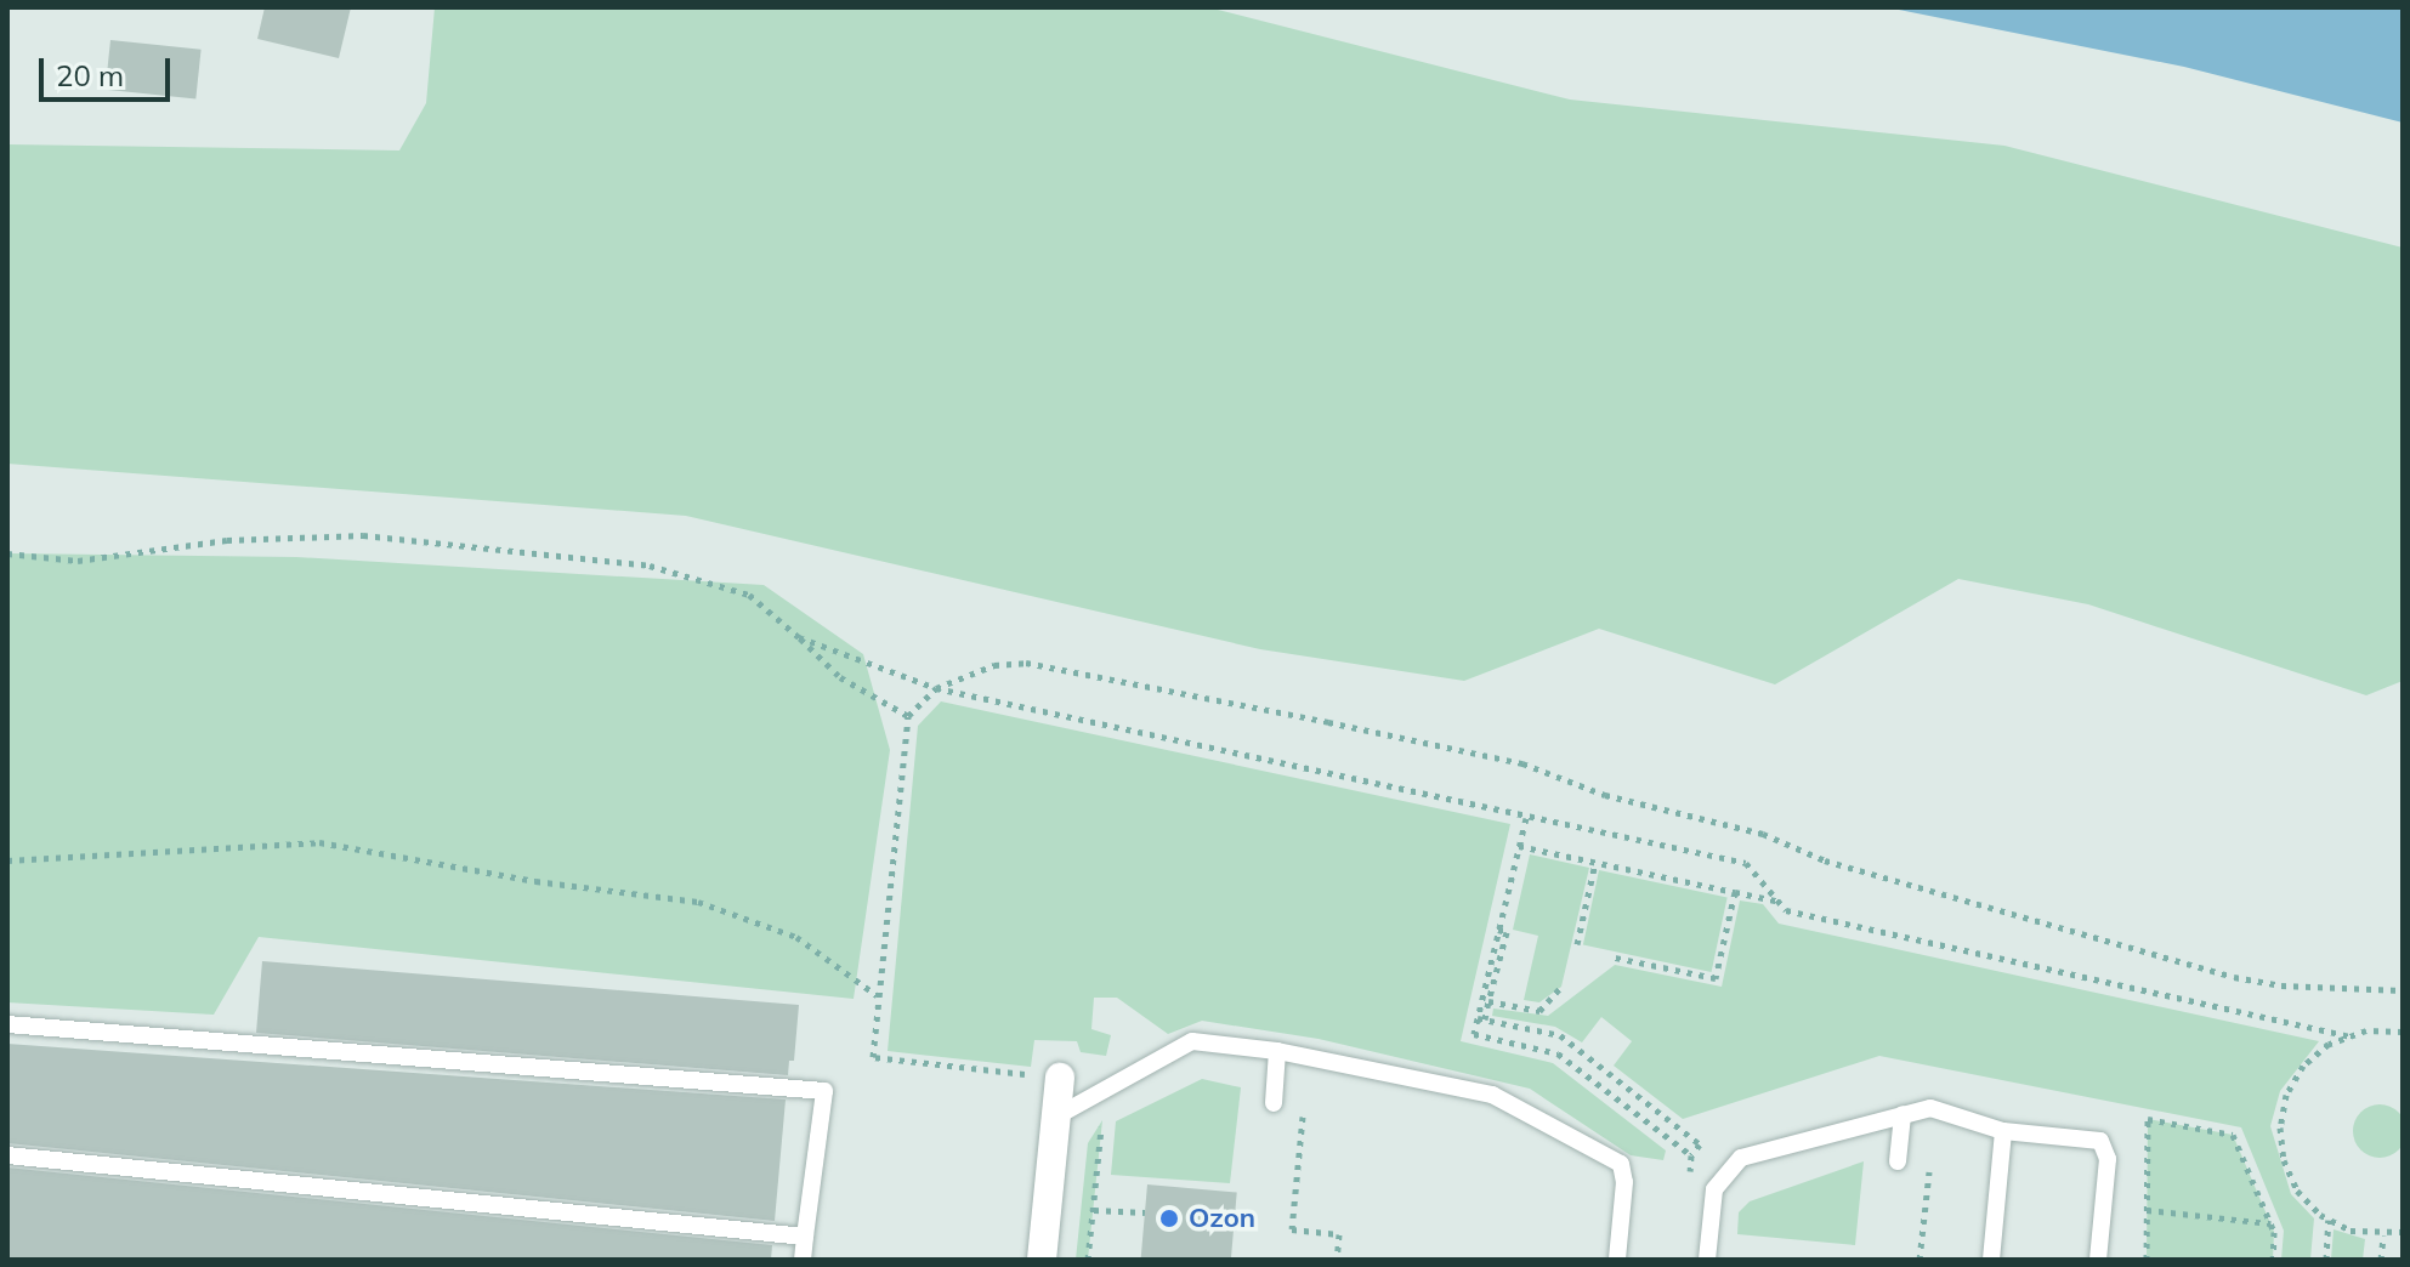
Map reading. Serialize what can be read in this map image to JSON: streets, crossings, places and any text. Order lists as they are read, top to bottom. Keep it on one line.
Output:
{"places":["Ozon"],"scale_bar":"20 m"}
